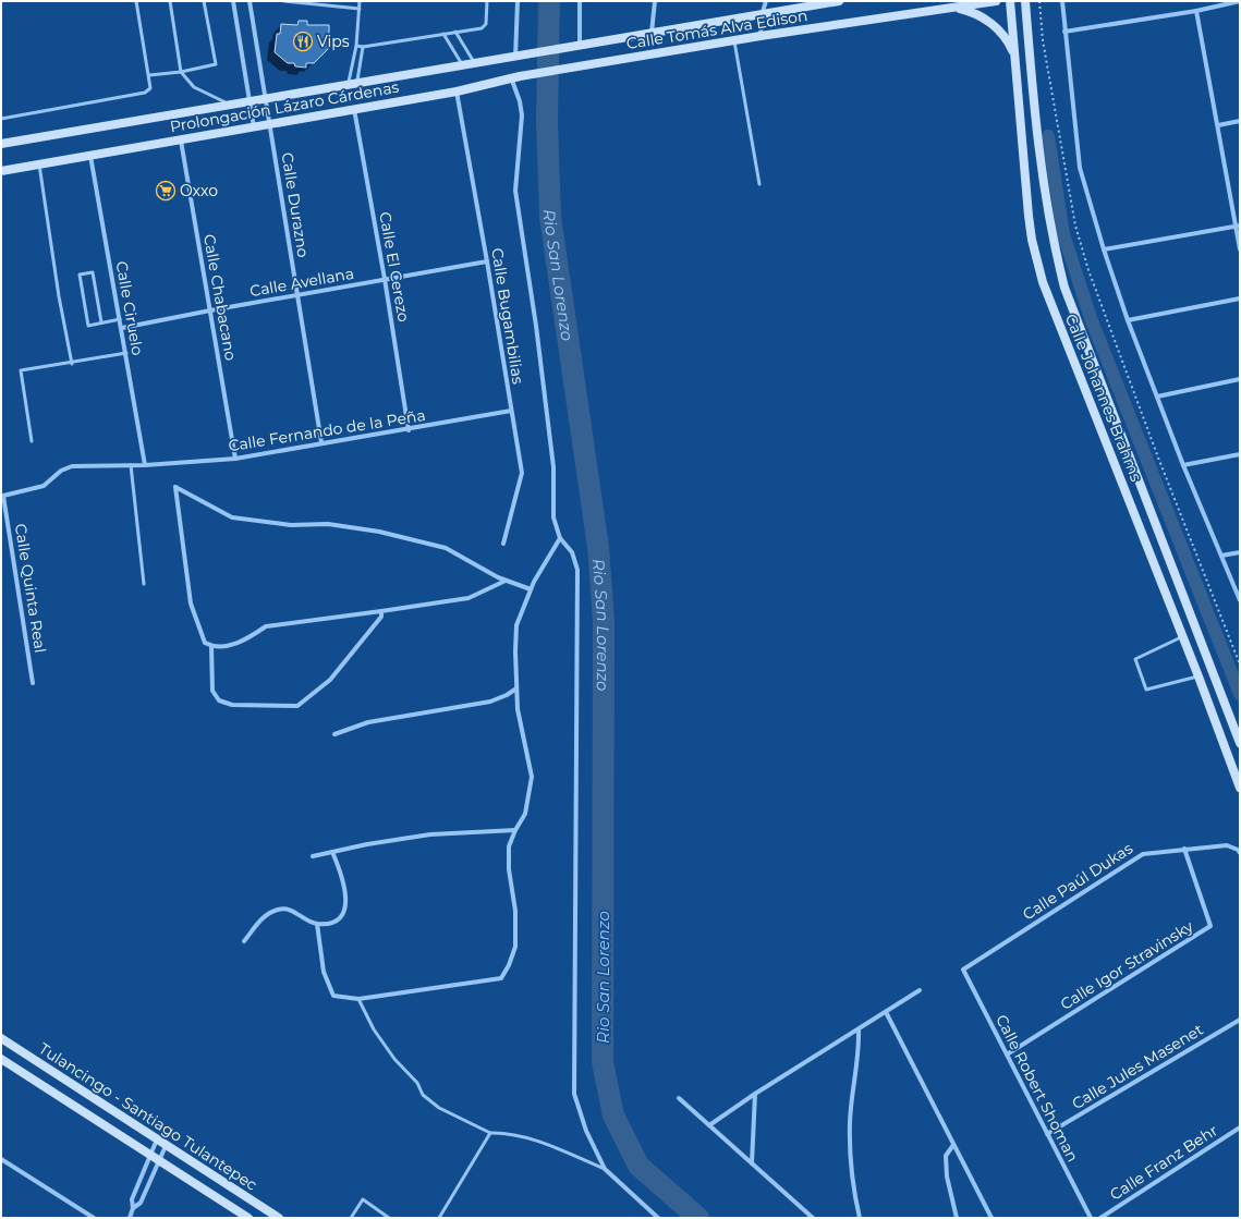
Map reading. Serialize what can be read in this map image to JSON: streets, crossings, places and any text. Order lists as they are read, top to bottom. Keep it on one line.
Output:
{"streets":{"main road":["Calle Tomás Alva Edison","Prolongación Lázaro Cárdenas","Calle Johannes Brahms","Tulancingo - Santiago Tulantepec"],"street":["Calle Durazno","Calle El Cerezo","Calle Avellana","Calle Chabacano","Calle Ciruelo","Calle Bugambilias","Calle Fernando de la Peña","Calle Quinta Real","Calle Paúl Dukas","Calle Igor Stravinsky","Calle Jules Masenet","Calle Robert Shoman","Calle Franz Behr"]},"crossings":[["Calle Tomás Alva Edison","Prolongación Lázaro Cárdenas"],["Prolongación Lázaro Cárdenas","Calle Durazno"],["Prolongación Lázaro Cárdenas","Calle El Cerezo"],["Prolongación Lázaro Cárdenas","Calle Chabacano"],["Prolongación Lázaro Cárdenas","Calle Ciruelo"],["Prolongación Lázaro Cárdenas","Calle Bugambilias"],["Calle Durazno","Calle Avellana"],["Calle Durazno","Calle Fernando de la Peña"],["Calle El Cerezo","Calle Avellana"],["Calle El Cerezo","Calle Fernando de la Peña"],["Calle Avellana","Calle Chabacano"],["Calle Avellana","Calle Ciruelo"],["Calle Avellana","Calle Bugambilias"],["Calle Chabacano","Calle Fernando de la Peña"],["Calle Ciruelo","Calle Fernando de la Peña"],["Calle Bugambilias","Calle Fernando de la Peña"],["Calle Fernando de la Peña","Calle Quinta Real"],["Calle Paúl Dukas","Calle Igor Stravinsky"],["Calle Paúl Dukas","Calle Robert Shoman"],["Calle Igor Stravinsky","Calle Robert Shoman"],["Calle Jules Masenet","Calle Robert Shoman"]],"water":["Rio San Lorenzo"],"places":{"restaurant":["Vips"],"supermarket":["Oxxo"]}}
